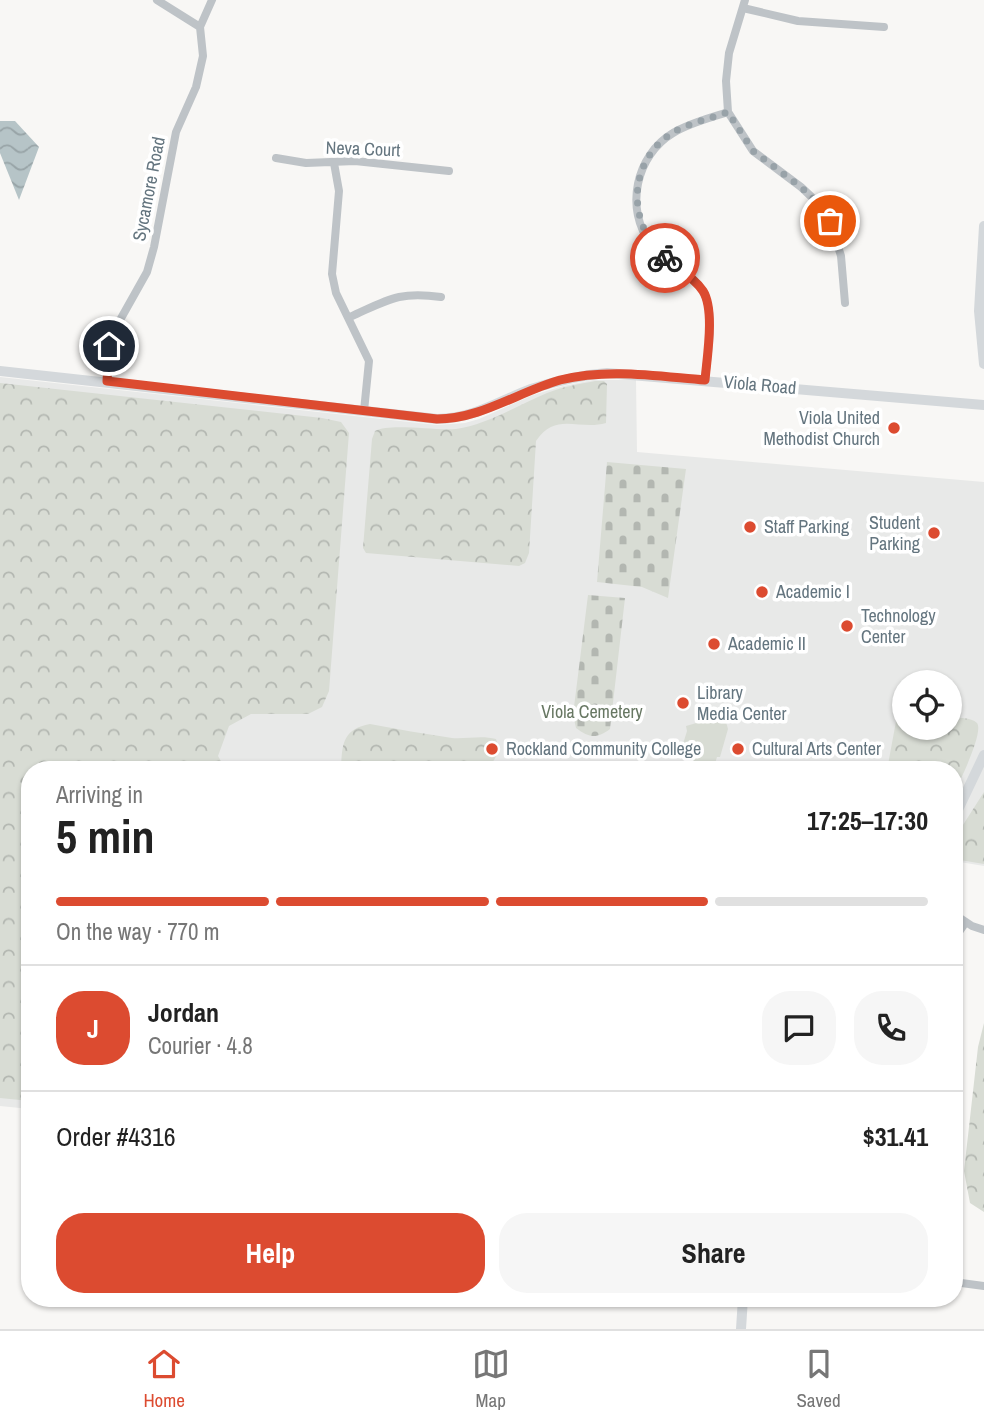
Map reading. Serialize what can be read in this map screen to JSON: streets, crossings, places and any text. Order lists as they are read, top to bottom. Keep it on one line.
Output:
{"streets":{"street":["Neva Court","Sycamore Road","Viola Road"]},"crossings":[["Sycamore Road","Viola Road"]],"parks":["Viola Cemetery"],"places":["Viola United Methodist Church","Staff Parking","Student Parking","Academic I","Technology Center","Academic II","Library Media Center","Rockland Community College","Cultural Arts Center"],"page":{"heading":["5 min","Arriving in","17:25–17:30"],"panel":["Jordan","Courier · 4.8","Order #4316","$31.41"],"bar":"On the way · 770 m","round":"J","buttons":["Help","Share"],"tabs":["Home","Map","Saved"]}}
